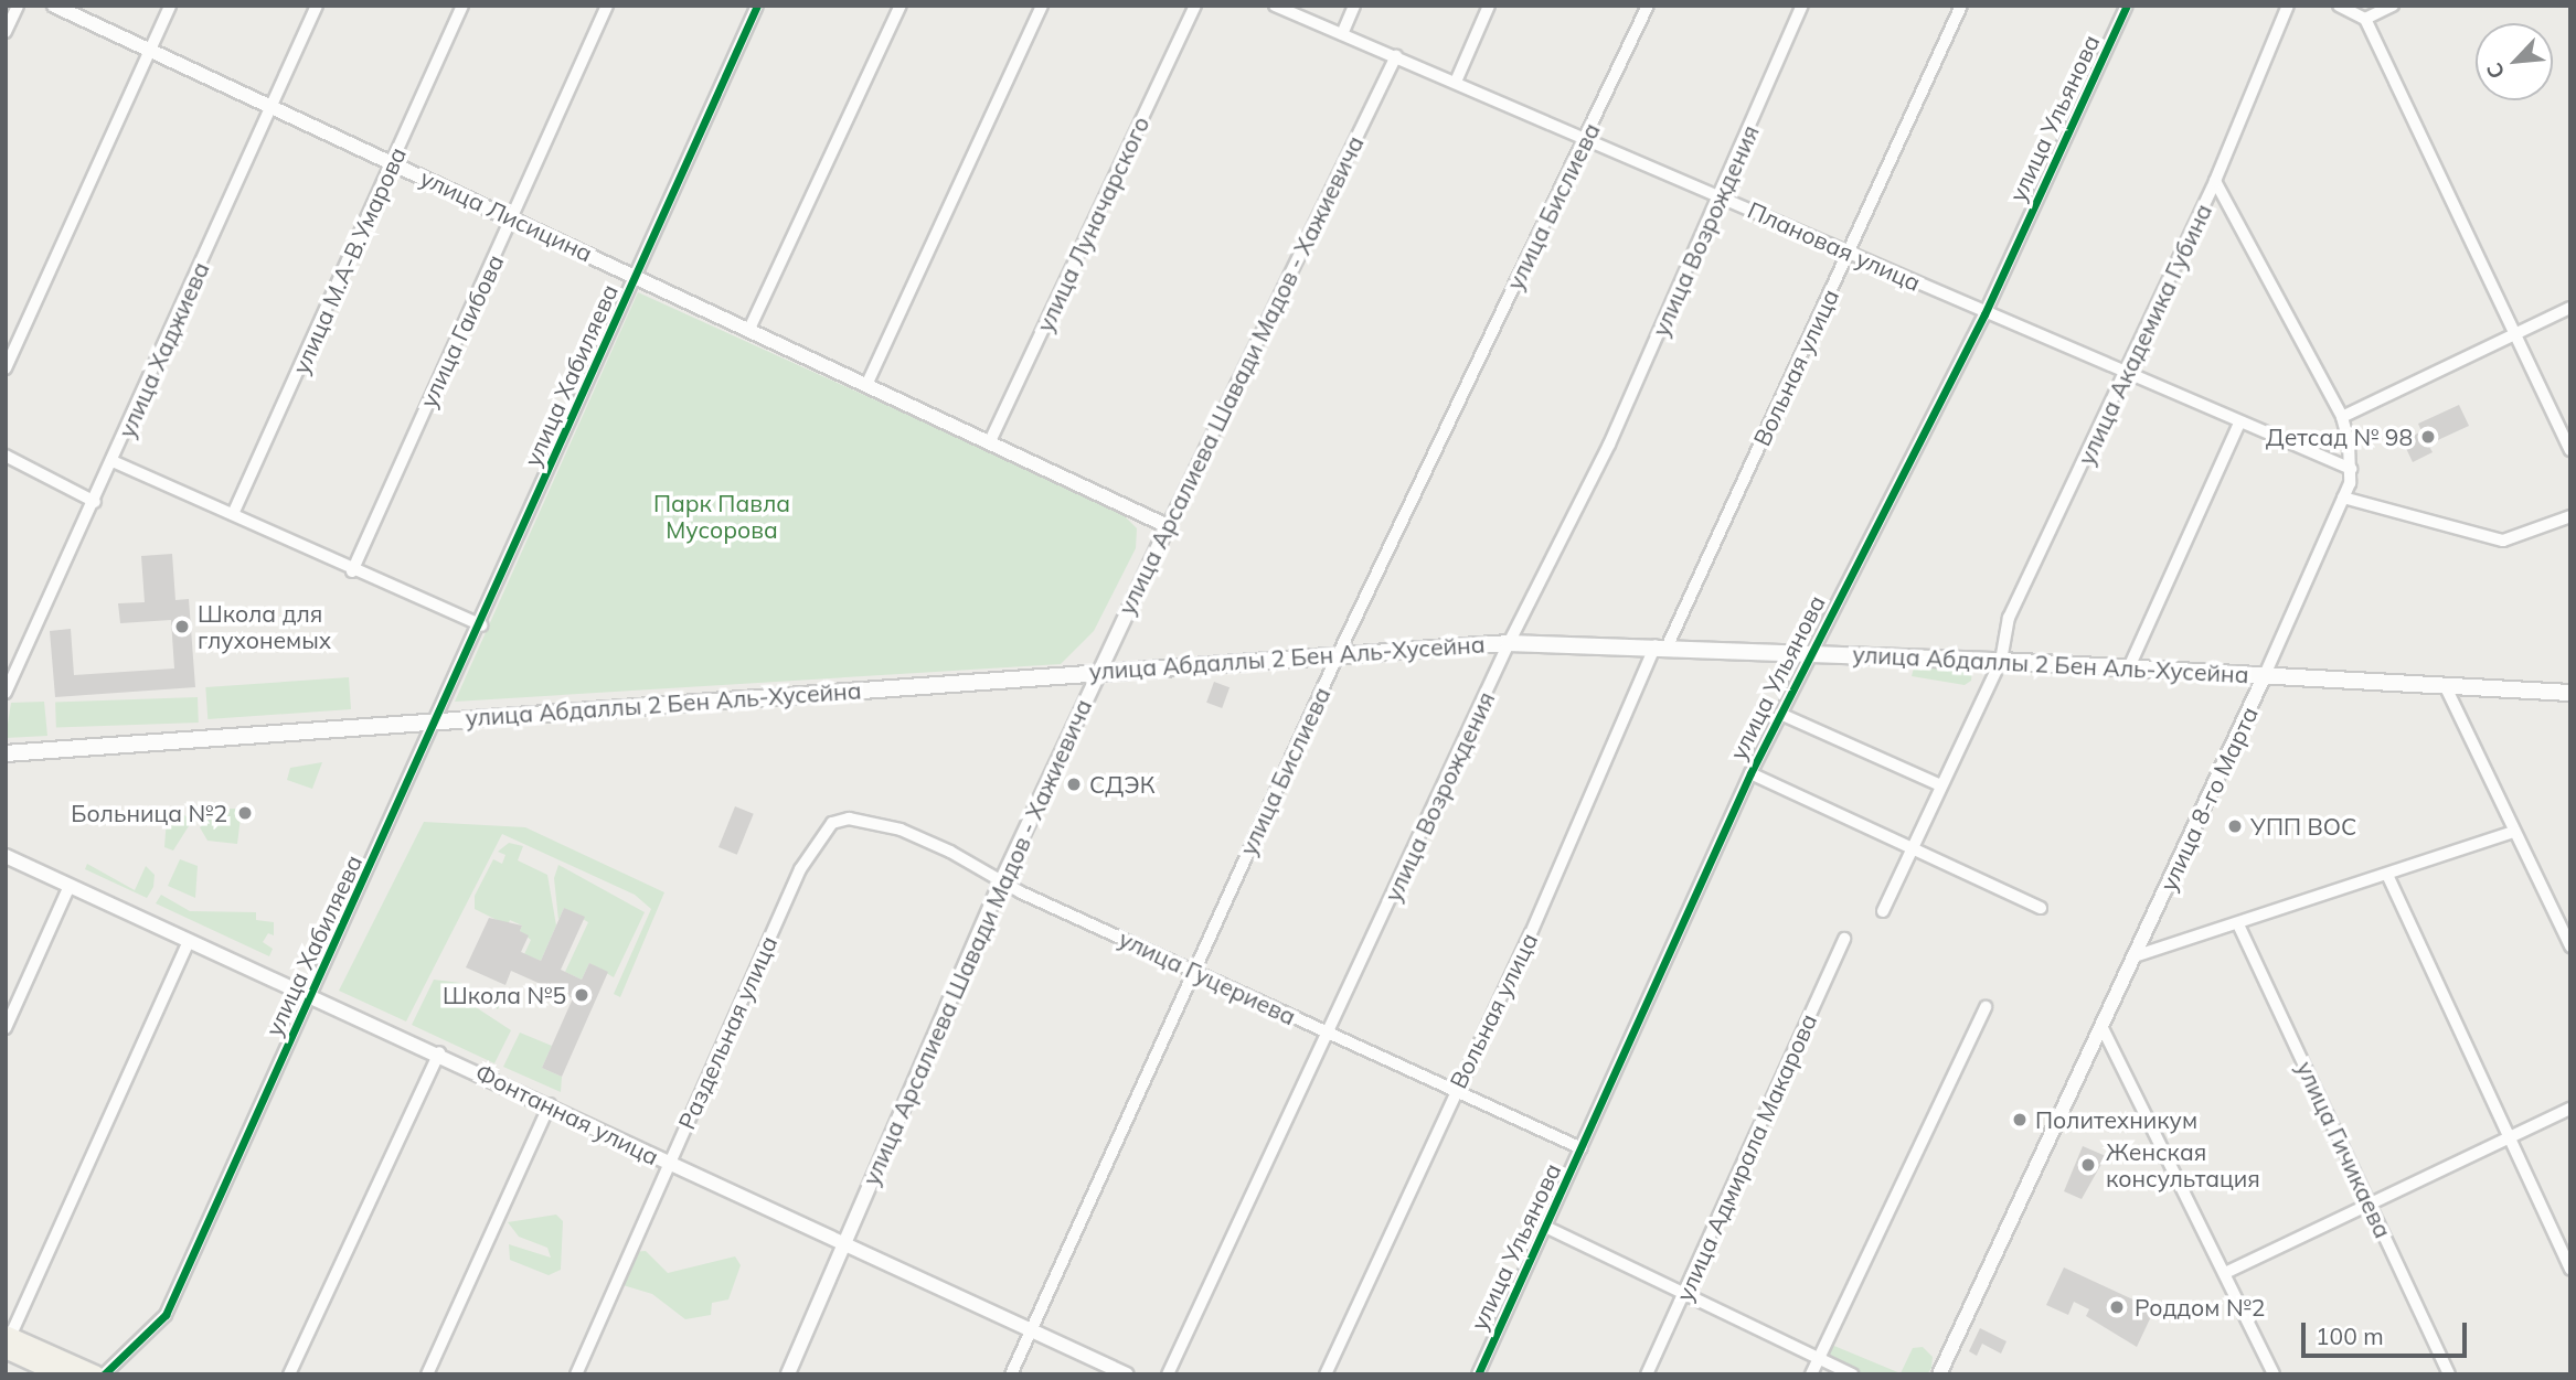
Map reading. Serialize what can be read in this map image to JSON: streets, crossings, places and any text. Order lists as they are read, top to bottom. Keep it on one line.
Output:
{"streets":{"main road":["улица Абдаллы 2 Бен Аль-Хусейна"],"street":["улица Ульянова","улица Бислиева","улица Лисицина","улица Луначарского","улица Возрождения","Плановая улица","улица М.А-В.Умарова","улица Гаибова","улица Академика Губина","улица Хаджиева","Вольная улица","улица Хабиляева","улица Арсалиева Шавади Мадов - Хажиевича","улица 8-го Марта","улица Гуцериева","Раздельная улица","Фонтанная улица","улица Гичикаева","улица Адмирала Макарова"]},"crossings":[["улица Ульянова","Плановая улица"],["улица Ульянова","улица Абдаллы 2 Бен Аль-Хусейна"],["улица Ульянова","улица Гуцериева"],["улица Бислиева","Плановая улица"],["улица Бислиева","улица Абдаллы 2 Бен Аль-Хусейна"],["улица Бислиева","улица Гуцериева"],["улица Бислиева","Фонтанная улица"],["улица Лисицина","улица Луначарского"],["улица Лисицина","улица М.А-В.Умарова"],["улица Лисицина","улица Гаибова"],["улица Лисицина","улица Хаджиева"],["улица Лисицина","улица Хабиляева"],["улица Лисицина","улица Арсалиева Шавади Мадов - Хажиевича"],["улица Возрождения","Плановая улица"],["улица Возрождения","улица Абдаллы 2 Бен Аль-Хусейна"],["улица Возрождения","улица Гуцериева"],["Плановая улица","улица Академика Губина"],["Плановая улица","Вольная улица"],["Плановая улица","улица Арсалиева Шавади Мадов - Хажиевича"],["Плановая улица","улица 8-го Марта"],["улица Академика Губина","улица Абдаллы 2 Бен Аль-Хусейна"],["улица Академика Губина","улица 8-го Марта"],["Вольная улица","улица Абдаллы 2 Бен Аль-Хусейна"],["Вольная улица","улица Гуцериева"],["улица Хабиляева","улица Абдаллы 2 Бен Аль-Хусейна"],["улица Хабиляева","Фонтанная улица"],["улица Арсалиева Шавади Мадов - Хажиевича","улица Абдаллы 2 Бен Аль-Хусейна"],["улица Арсалиева Шавади Мадов - Хажиевича","улица Гуцериева"],["улица Арсалиева Шавади Мадов - Хажиевича","Фонтанная улица"],["улица Абдаллы 2 Бен Аль-Хусейна","улица 8-го Марта"],["улица Гуцериева","Раздельная улица"],["Раздельная улица","Фонтанная улица"]],"parks":["Парк Павла Мусорова"],"places":["Детсад № 98","Школа для глухонемых","СДЭК","Больница №2","УПП ВОС","Школа №5","Политехникум","Женская консультация","Роддом №2"],"scale_bar":"100 m","north":"bottom left"}
